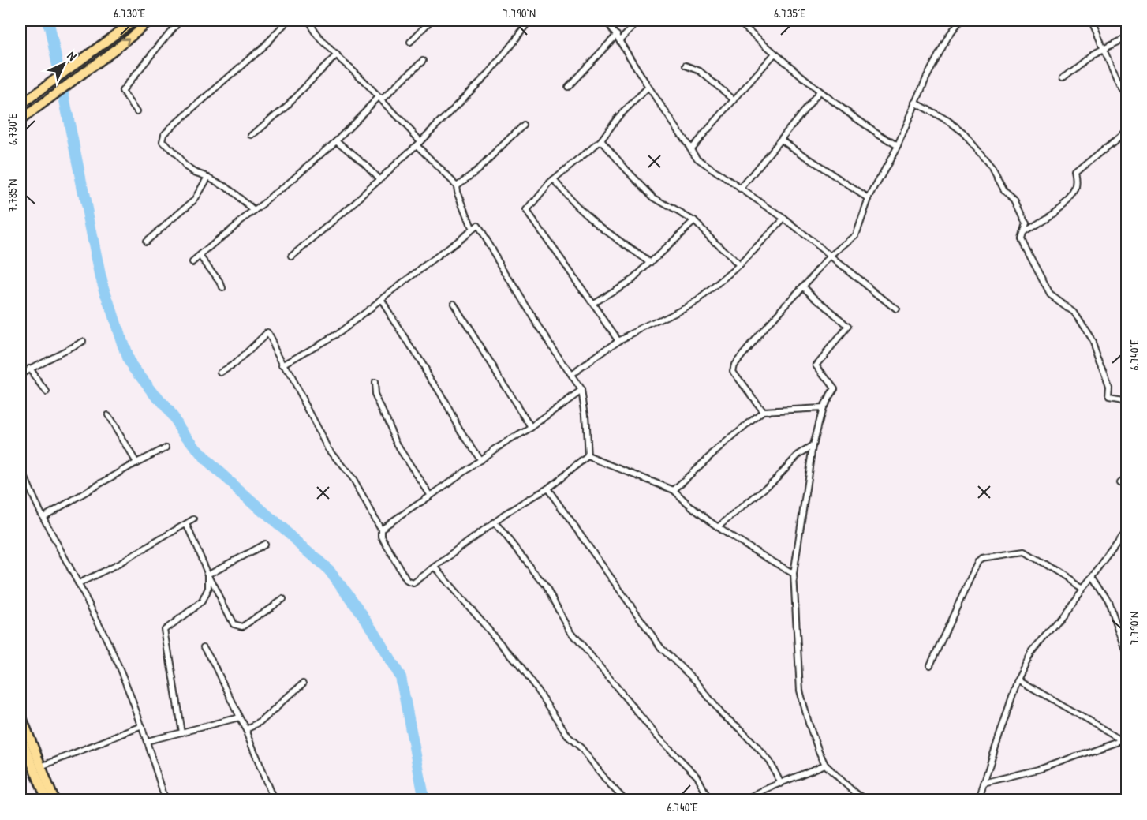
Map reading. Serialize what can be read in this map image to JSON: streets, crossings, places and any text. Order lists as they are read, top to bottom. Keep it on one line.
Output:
{"north":"top right","coordinates":["6.730°E","7.790°N","6.735°E","7.785°N","6.740°E"]}
